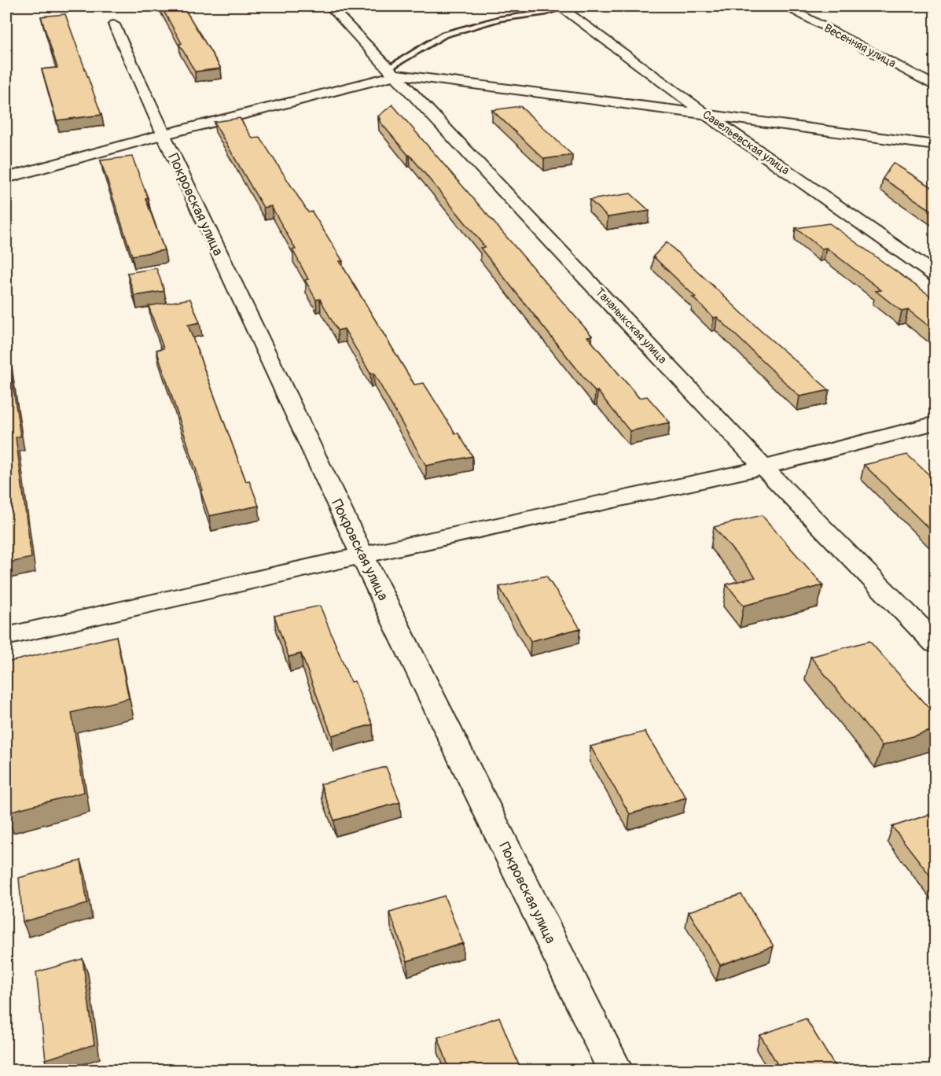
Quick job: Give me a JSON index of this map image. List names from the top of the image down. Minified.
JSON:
{"streets":{"street":["Весенняя улица","Савельевская улица","Покровская улица","Тананыкская улица"]}}
